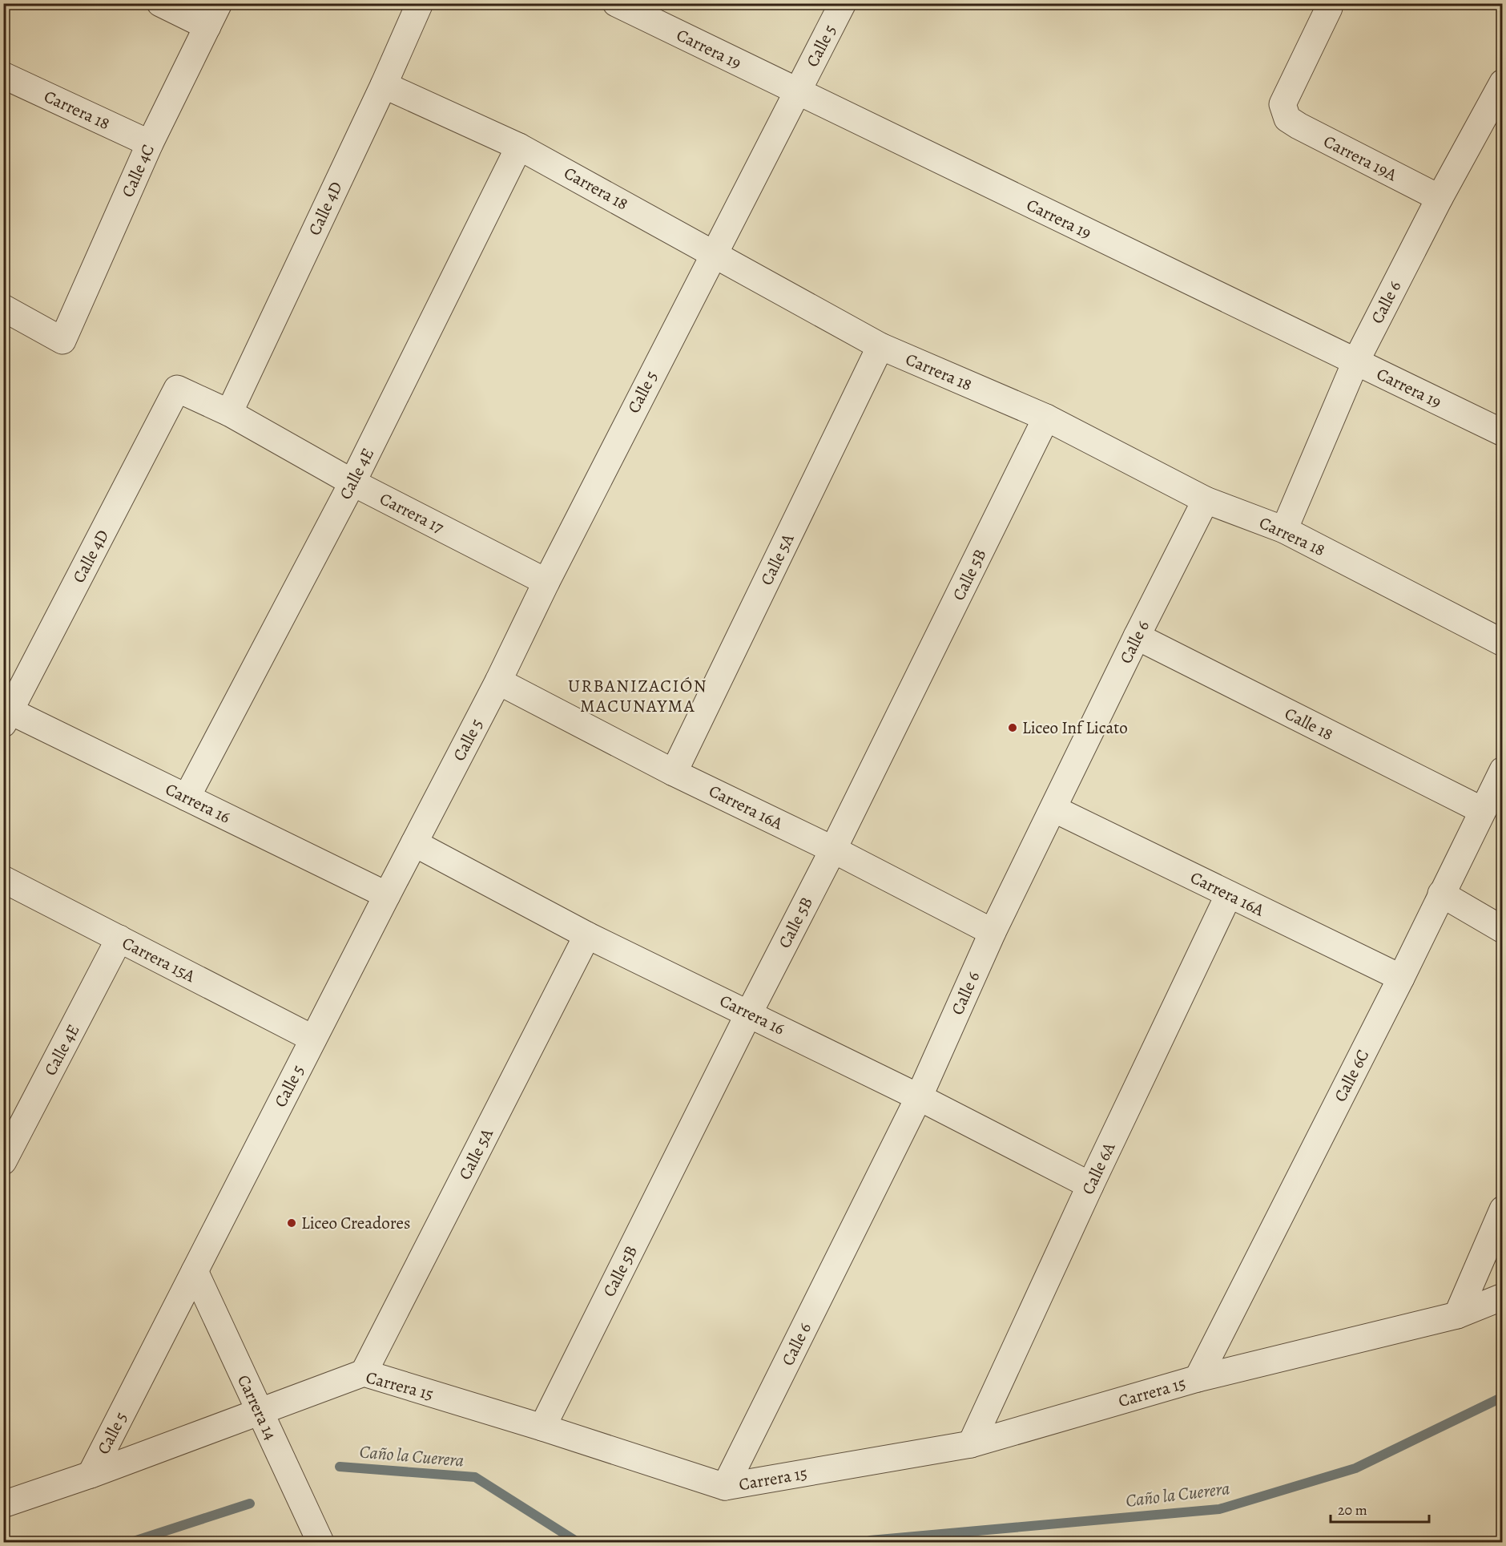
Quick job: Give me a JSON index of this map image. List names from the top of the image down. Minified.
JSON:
{"streets":{"street":["Calle 5","Carrera 19","Carrera 18","Carrera 19A","Calle 4C","Calle 4D","Calle 6","Calle 4E","Carrera 17","Calle 5A","Calle 5B","Calle 18","Carrera 16","Carrera 16A","Carrera 15A","Calle 6C","Calle 6A","Carrera 15","Carrera 14"]},"crossings":[["Calle 5","Carrera 19"],["Calle 5","Carrera 18"],["Calle 5","Carrera 17"],["Calle 5","Carrera 16"],["Calle 5","Carrera 16A"],["Calle 5","Carrera 15A"],["Calle 5","Carrera 15"],["Calle 5","Carrera 14"],["Carrera 19","Calle 6"],["Carrera 18","Calle 4C"],["Carrera 18","Calle 4D"],["Carrera 18","Calle 6"],["Carrera 18","Calle 4E"],["Carrera 18","Calle 5A"],["Carrera 18","Calle 5B"],["Carrera 19A","Calle 6"],["Calle 4D","Carrera 17"],["Calle 4D","Carrera 16"],["Calle 6","Calle 18"],["Calle 6","Carrera 16"],["Calle 6","Carrera 16A"],["Calle 6","Carrera 15"],["Calle 4E","Carrera 17"],["Calle 4E","Carrera 16"],["Calle 4E","Carrera 15A"],["Calle 5A","Carrera 16"],["Calle 5A","Carrera 16A"],["Calle 5A","Carrera 15"],["Calle 5B","Carrera 16"],["Calle 5B","Carrera 16A"],["Calle 5B","Carrera 15"],["Calle 18","Calle 6C"],["Carrera 16","Calle 6A"],["Carrera 16A","Calle 6C"],["Carrera 16A","Calle 6A"],["Calle 6C","Carrera 15"],["Calle 6A","Carrera 15"],["Carrera 15","Carrera 14"]],"districts":["URBANIZACIÓN MACUNAYMA"],"water":["Caño la Cuerera"],"places":["Liceo Inf Licato","Liceo Creadores"],"scale_bar":"20 m"}
